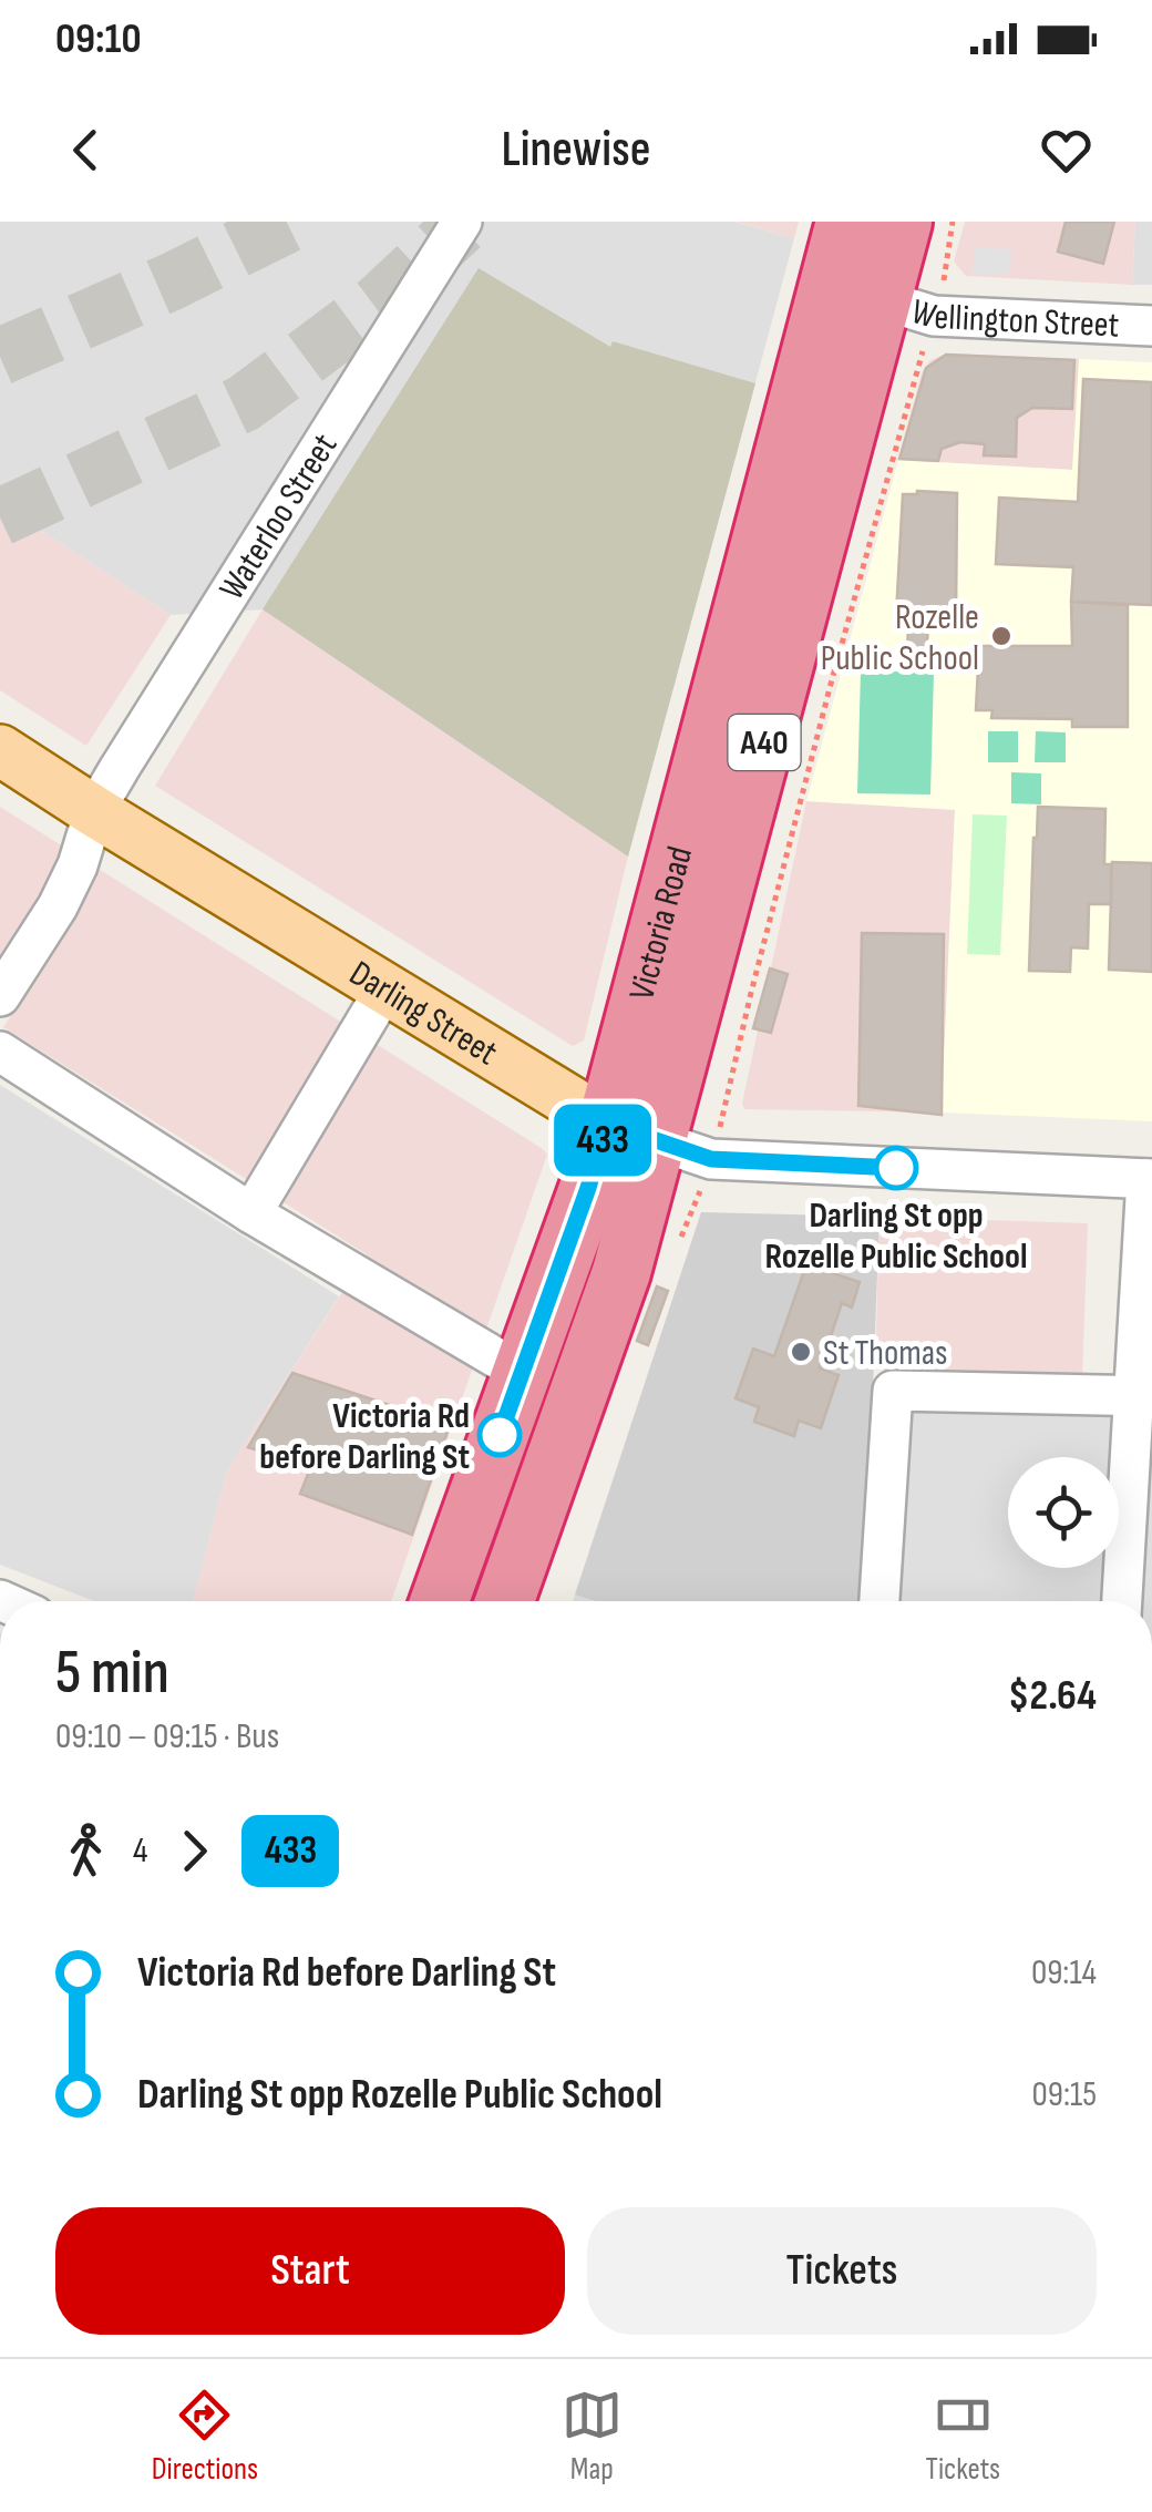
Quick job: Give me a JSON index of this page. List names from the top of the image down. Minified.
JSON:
{"streets":{"highway":["A40","Victoria Road"],"main road":["Darling Street"],"street":["Wellington Street","Waterloo Street"]},"crossings":[["Wellington Street","Victoria Road"],["Waterloo Street","Darling Street"],["Victoria Road","Darling Street"]],"places":["Rozelle Public School","Darling St opp Rozelle Public School","St Thomas","Victoria Rd before Darling St"],"lines":["bus line 433"],"page":{"status":"09:10","header":"Linewise","on_map":"433","heading":["5 min","09:10 – 09:15 · Bus","$2.64"],"legs":["4","433"],"list":[{"name":"Victoria Rd before Darling St","value":"09:14"},{"name":"Darling St opp Rozelle Public School","value":"09:15"}],"buttons":["Start","Tickets"],"tabs":["Directions","Map","Tickets"]}}
